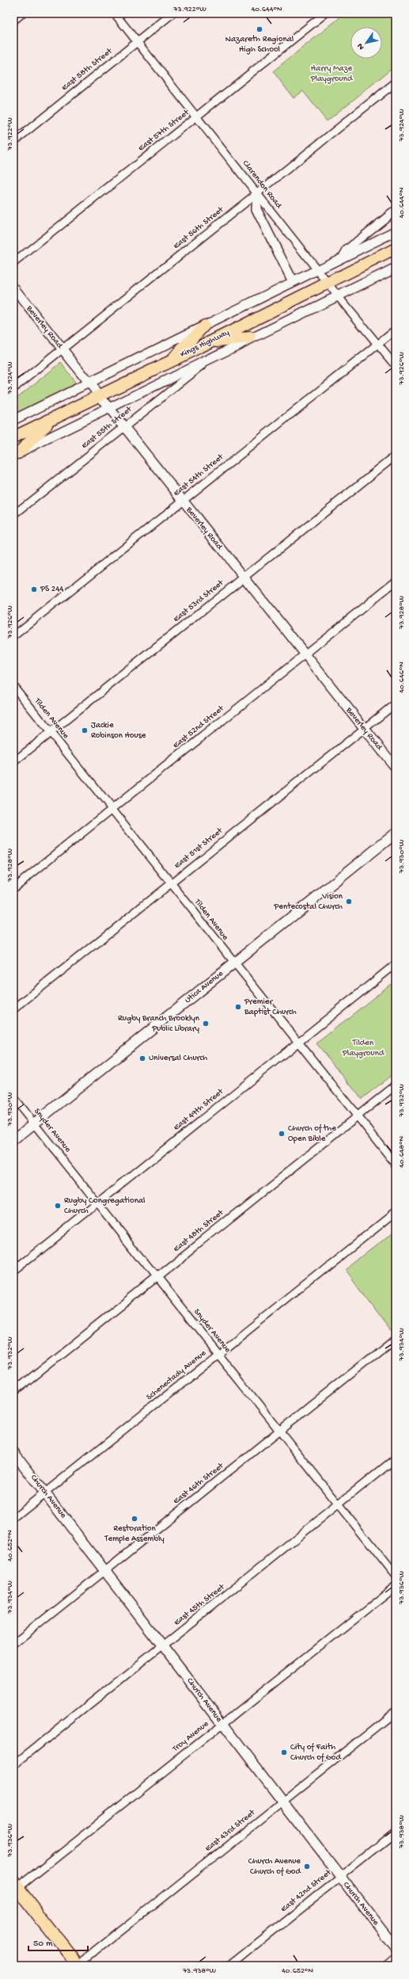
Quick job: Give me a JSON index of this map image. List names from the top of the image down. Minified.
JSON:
{"streets":{"main road":["Kings Highway","Utica Avenue","Church Avenue"],"street":["East 58th Street","East 57th Street","Clarendon Road","East 56th Street","Beverley Road","East 55th Street","East 54th Street","East 53rd Street","Tilden Avenue","East 52nd Street","East 51st Street","East 49th Street","Snyder Avenue","East 48th Street","Schenectady Avenue","East 46th Street","East 45th Street","Troy Avenue","East 43rd Street","East 42nd Street"]},"crossings":[["East 58th Street","Clarendon Road"],["East 57th Street","Clarendon Road"],["Clarendon Road","East 56th Street"],["Clarendon Road","Kings Highway"],["Clarendon Road","East 54th Street"],["East 56th Street","Beverley Road"],["Beverley Road","Kings Highway"],["Beverley Road","East 55th Street"],["Beverley Road","East 54th Street"],["Beverley Road","East 53rd Street"],["Beverley Road","East 52nd Street"],["Beverley Road","East 51st Street"],["Kings Highway","East 55th Street"],["East 53rd Street","Tilden Avenue"],["Tilden Avenue","East 52nd Street"],["Tilden Avenue","East 51st Street"],["Tilden Avenue","Utica Avenue"],["Tilden Avenue","East 49th Street"],["Tilden Avenue","East 48th Street"],["Utica Avenue","Snyder Avenue"],["East 49th Street","Snyder Avenue"],["Snyder Avenue","East 48th Street"],["Snyder Avenue","Schenectady Avenue"],["Snyder Avenue","East 46th Street"],["Snyder Avenue","East 45th Street"],["Schenectady Avenue","Church Avenue"],["East 46th Street","Church Avenue"],["Church Avenue","East 45th Street"],["Church Avenue","Troy Avenue"],["Church Avenue","East 43rd Street"],["Church Avenue","East 42nd Street"]],"parks":["Harry Maze Playground","Tilden Playground"],"places":["Nazareth Regional High School","PS 244","Jackie Robinson House","Vision Pentecostal Church","Premier Baptist Church","Rugby Branch Brooklyn Public Library","Universal Church","Church of the Open Bible","Rugby Congregational Church","Restoration Temple Assembly","City of Faith Church of God","Church Avenue Church of God"],"scale_bar":"50 m","north":"bottom left","coordinates":["73.922°W","40.644°N","73.924°W","73.926°W","73.928°W","40.646°N","73.930°W","73.932°W","40.648°N","73.934°W","40.652°N","73.936°W","73.938°W"]}
